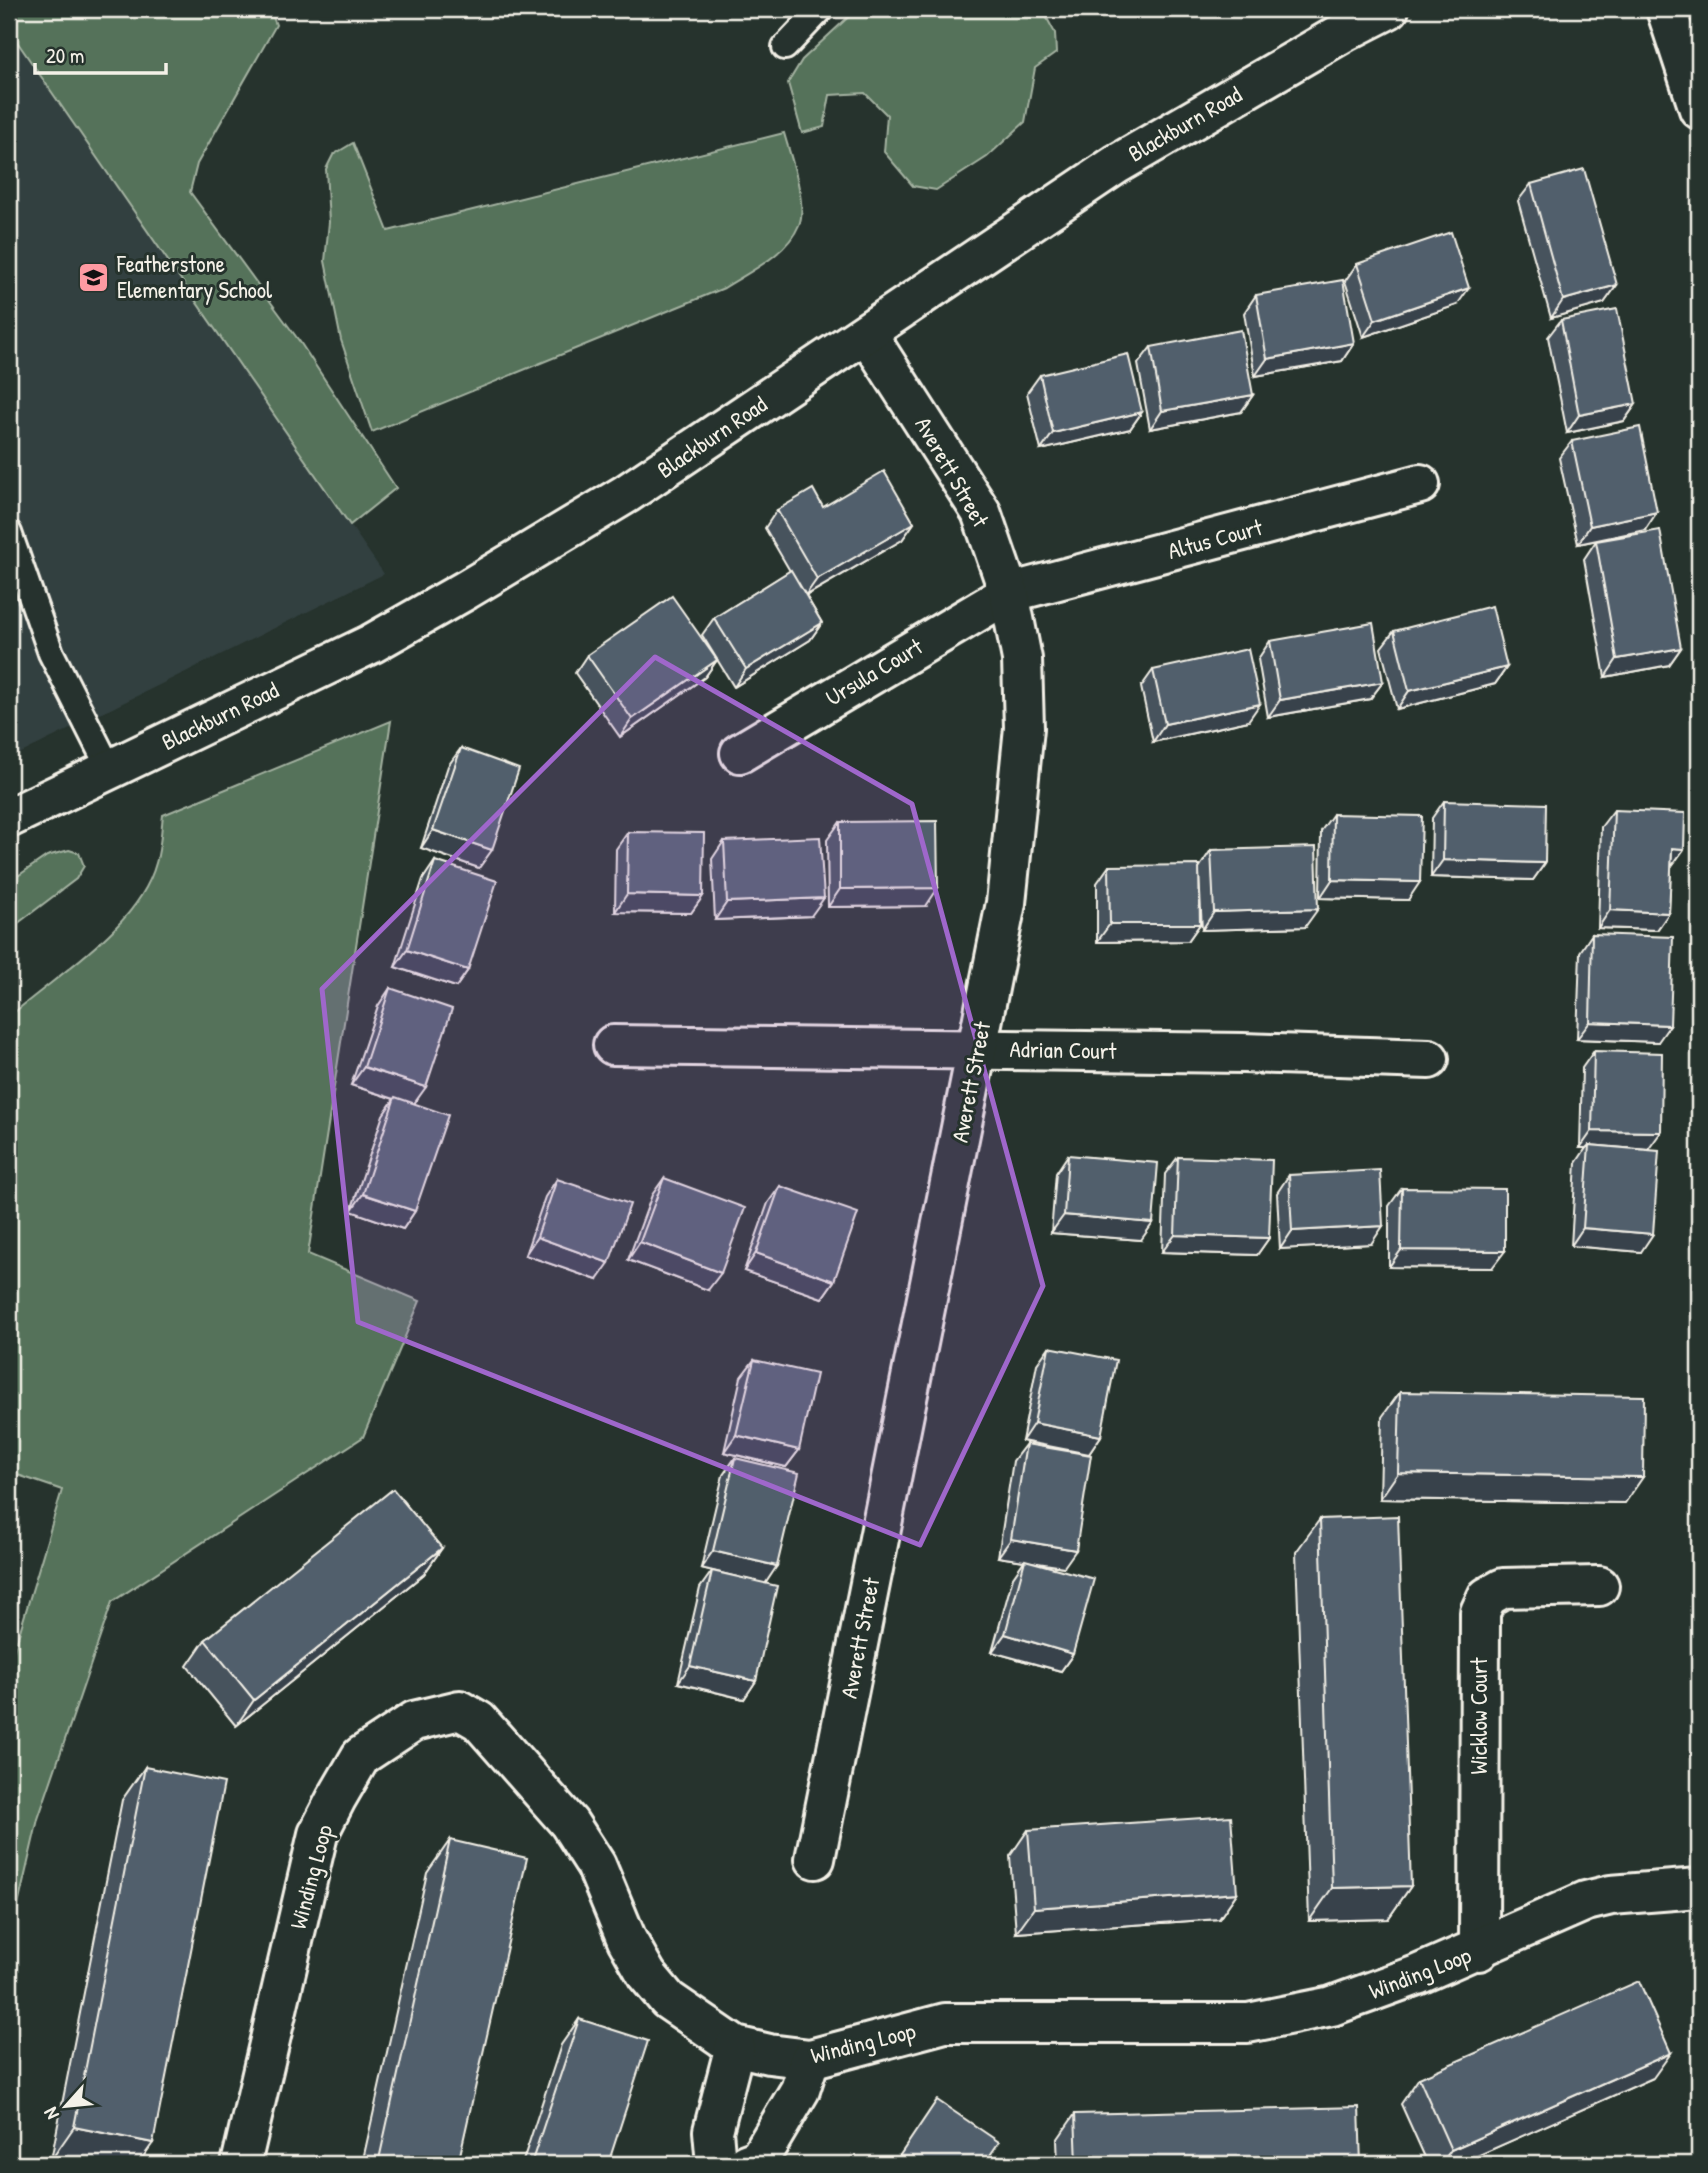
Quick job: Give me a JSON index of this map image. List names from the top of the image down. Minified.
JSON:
{"streets":{"street":["Blackburn Road","Averett Street","Altus Court","Ursula Court","Adrian Court","Wicklow Court","Winding Loop"]},"crossings":[["Blackburn Road","Averett Street"],["Averett Street","Altus Court"],["Averett Street","Ursula Court"],["Averett Street","Adrian Court"],["Altus Court","Ursula Court"],["Wicklow Court","Winding Loop"]],"places":{"school or university":["Featherstone Elementary School"]},"scale_bar":"20 m","north":"bottom left"}
